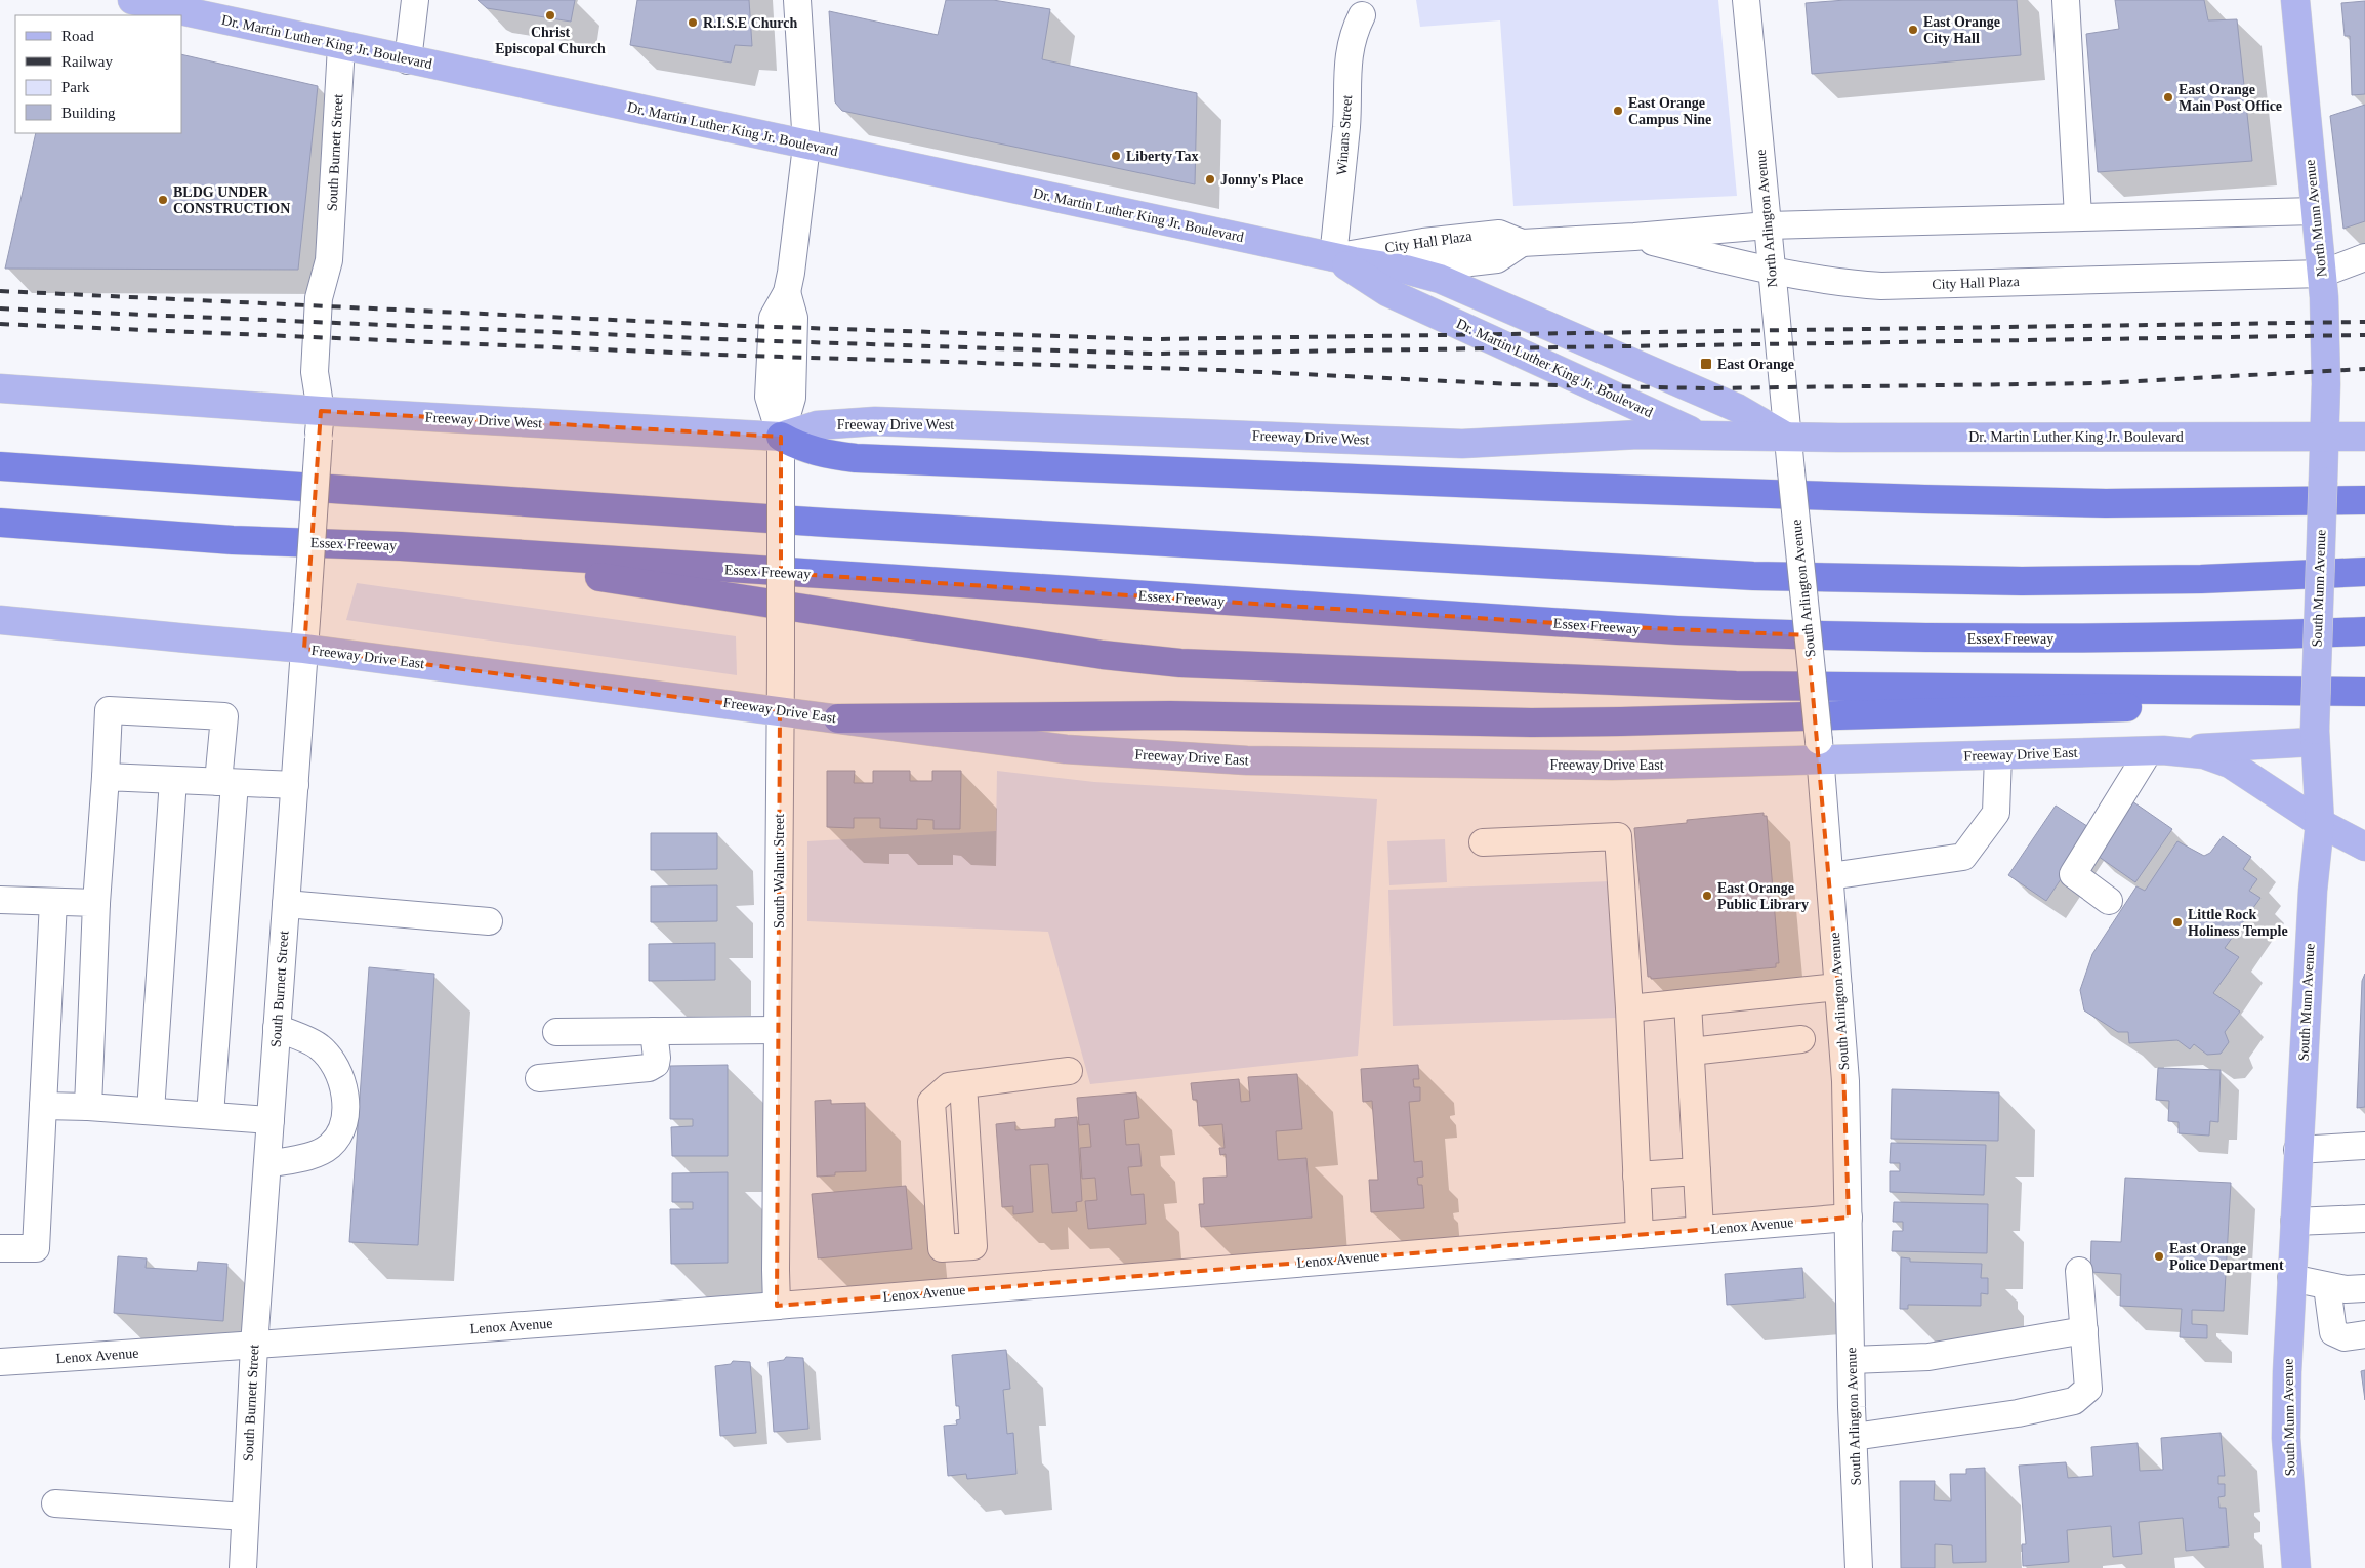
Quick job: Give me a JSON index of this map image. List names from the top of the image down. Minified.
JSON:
{"streets":{"highway":["Essex Freeway"],"main road":["Dr. Martin Luther King Jr. Boulevard","North Munn Avenue","Freeway Drive West","South Munn Avenue","Freeway Drive East"],"street":["Winans Street","South Burnett Street","North Arlington Avenue","City Hall Plaza","South Arlington Avenue","South Walnut Street","Lenox Avenue"]},"crossings":[["Dr. Martin Luther King Jr. Boulevard","Winans Street"],["Dr. Martin Luther King Jr. Boulevard","South Burnett Street"],["Dr. Martin Luther King Jr. Boulevard","North Arlington Avenue"],["Dr. Martin Luther King Jr. Boulevard","North Munn Avenue"],["Dr. Martin Luther King Jr. Boulevard","City Hall Plaza"],["Dr. Martin Luther King Jr. Boulevard","Freeway Drive West"],["Dr. Martin Luther King Jr. Boulevard","South Arlington Avenue"],["Dr. Martin Luther King Jr. Boulevard","South Munn Avenue"],["Dr. Martin Luther King Jr. Boulevard","South Walnut Street"],["Winans Street","City Hall Plaza"],["South Burnett Street","Freeway Drive West"],["South Burnett Street","Freeway Drive East"],["South Burnett Street","Lenox Avenue"],["North Arlington Avenue","City Hall Plaza"],["North Arlington Avenue","South Arlington Avenue"],["North Munn Avenue","City Hall Plaza"],["North Munn Avenue","South Munn Avenue"],["Freeway Drive West","South Walnut Street"],["South Arlington Avenue","Freeway Drive East"],["South Arlington Avenue","Lenox Avenue"],["South Munn Avenue","Freeway Drive East"],["Freeway Drive East","South Walnut Street"],["South Walnut Street","Lenox Avenue"]],"places":{"other":["Christ Episcopal Church","R.I.S.E Church","East Orange City Hall","East Orange Main Post Office","East Orange Campus Nine","Liberty Tax","Jonny's Place","BLDG UNDER CONSTRUCTION","East Orange Public Library","Little Rock Holiness Temple","East Orange Police Department"],"transit":["East Orange"]},"legend":["Road","Railway","Park","Building"]}
